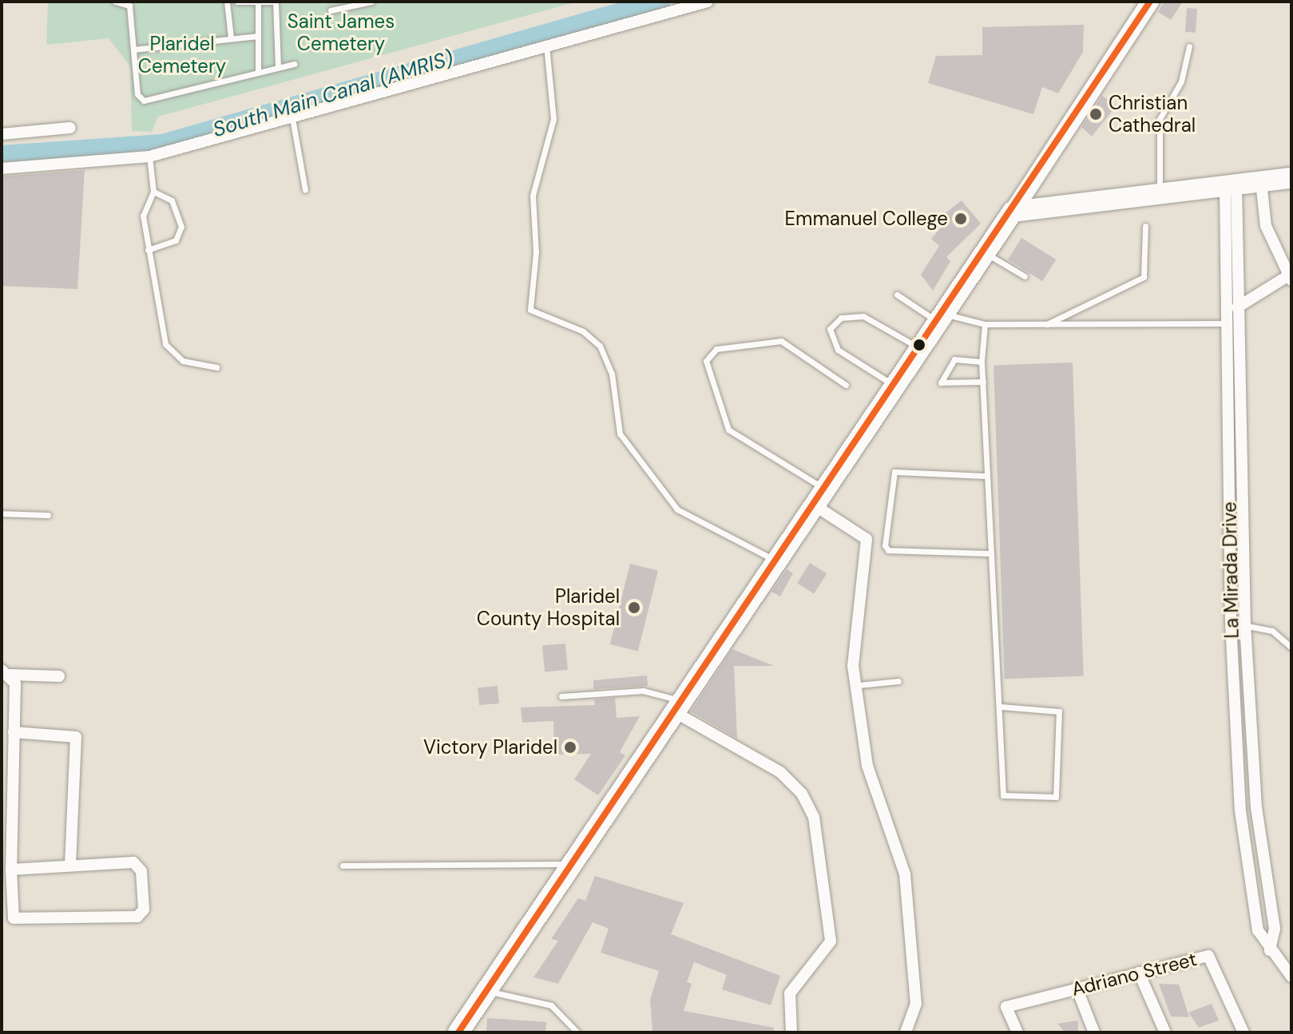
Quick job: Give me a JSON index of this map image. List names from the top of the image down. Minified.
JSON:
{"streets":{"street":["La Mirada Drive","Adriano Street"]},"water":["South Main Canal (AMRIS)"],"parks":["Saint James Cemetery","Plaridel Cemetery"],"places":["Christian Cathedral","Emmanuel College","Plaridel County Hospital","Victory Plaridel"]}
